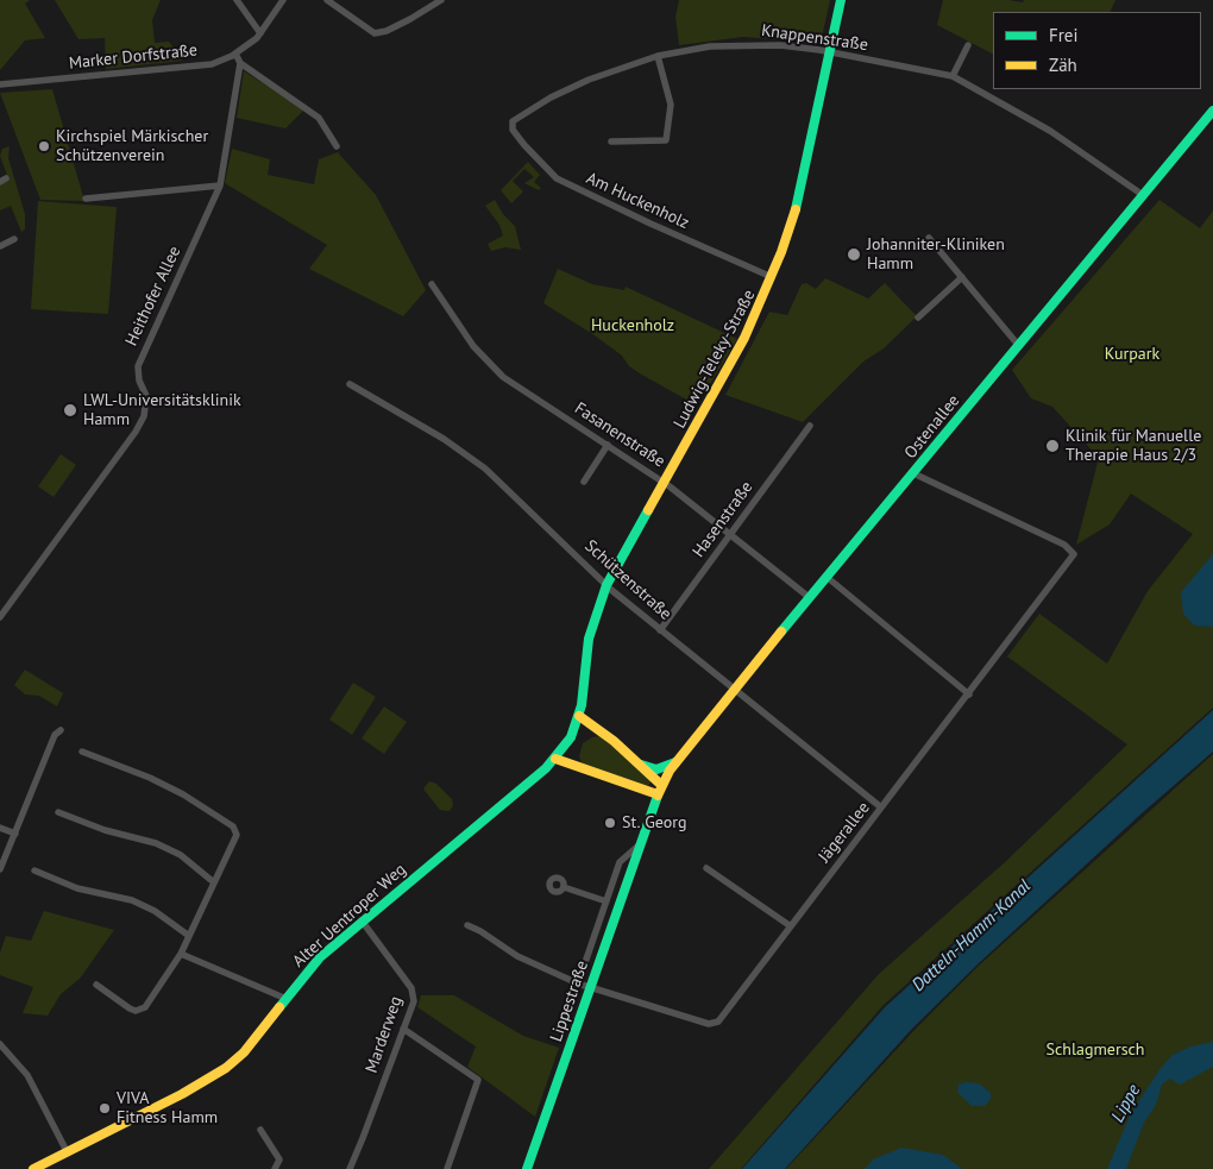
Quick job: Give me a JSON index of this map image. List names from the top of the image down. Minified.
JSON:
{"streets":{"street":["Knappenstraße","Marker Dorfstraße","Am Huckenholz","Heithofer Allee","Ludwig-Teleky-Straße","Ostenallee","Fasanenstraße","Hasenstraße","Schützenstraße","Jägerallee","Alter Uentroper Weg","Lippestraße","Marderweg"]},"crossings":[["Knappenstraße","Am Huckenholz"],["Knappenstraße","Ludwig-Teleky-Straße"],["Knappenstraße","Ostenallee"],["Am Huckenholz","Ludwig-Teleky-Straße"],["Ludwig-Teleky-Straße","Fasanenstraße"],["Ludwig-Teleky-Straße","Schützenstraße"],["Ludwig-Teleky-Straße","Alter Uentroper Weg"],["Ostenallee","Fasanenstraße"],["Ostenallee","Schützenstraße"],["Ostenallee","Jägerallee"],["Ostenallee","Lippestraße"],["Fasanenstraße","Hasenstraße"],["Hasenstraße","Schützenstraße"],["Schützenstraße","Jägerallee"],["Jägerallee","Lippestraße"],["Alter Uentroper Weg","Marderweg"]],"water":["Datteln-Hamm-Kanal","Lippe"],"parks":["Huckenholz","Kurpark","Schlagmersch"],"places":["Kirchspiel Märkischer Schützenverein","Johanniter-Kliniken Hamm","LWL-Universitätsklinik Hamm","Klinik für Manuelle Therapie Haus 2/3","St. Georg","VIVA Fitness Hamm"],"legend":["Frei","Zäh"]}
